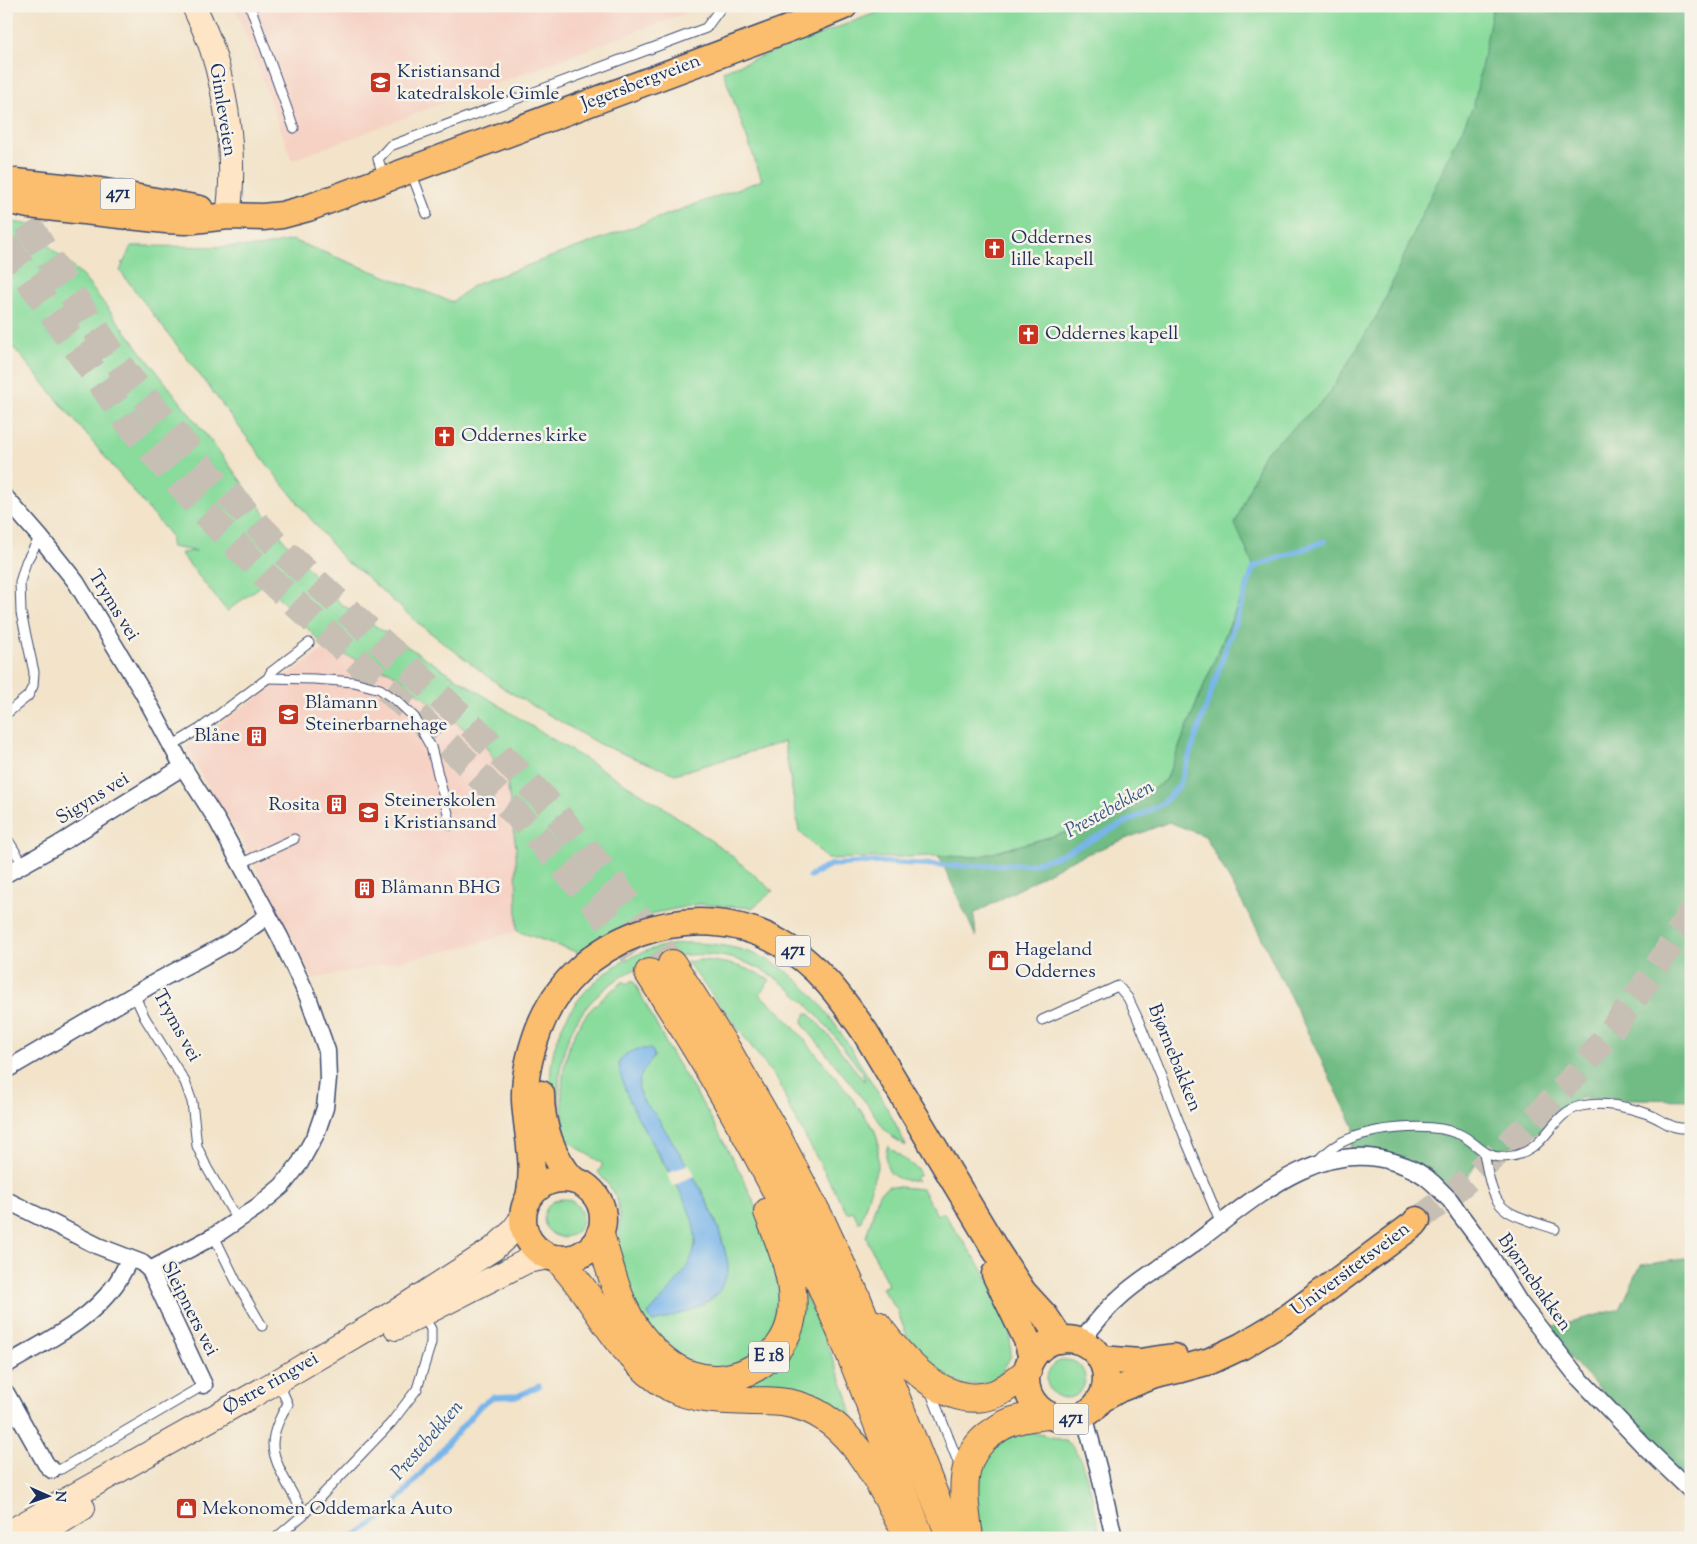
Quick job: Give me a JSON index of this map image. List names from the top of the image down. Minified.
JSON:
{"streets":{"highway":["E 18"],"main road":["Jegersbergveien","Gimleveien","471","Universitetsveien","Østre ringvei"],"street":["Tryms vei","Sigyns vei","Bjørnebakken","Sleipners vei"]},"crossings":[["Jegersbergveien","Gimleveien"],["Jegersbergveien","471"],["Gimleveien","471"],["471","Bjørnebakken"],["471","Universitetsveien"],["471","E 18"],["471","Østre ringvei"],["Tryms vei","Sigyns vei"],["Tryms vei","Sleipners vei"],["Bjørnebakken","Universitetsveien"],["Bjørnebakken","E 18"],["Universitetsveien","E 18"],["Sleipners vei","Østre ringvei"],["E 18","Østre ringvei"]],"water":["Prestebekken"],"places":{"school or university":["Kristiansand katedralskole Gimle","Blåmann Steinerbarnehage","Steinerskolen i Kristiansand"],"church":["Oddernes lille kapell","Oddernes kapell","Oddernes kirke"],"building":["Blåne","Rosita","Blåmann BHG"],"shop":["Hageland Oddernes","Mekonomen Oddemarka Auto"]},"north":"right"}
